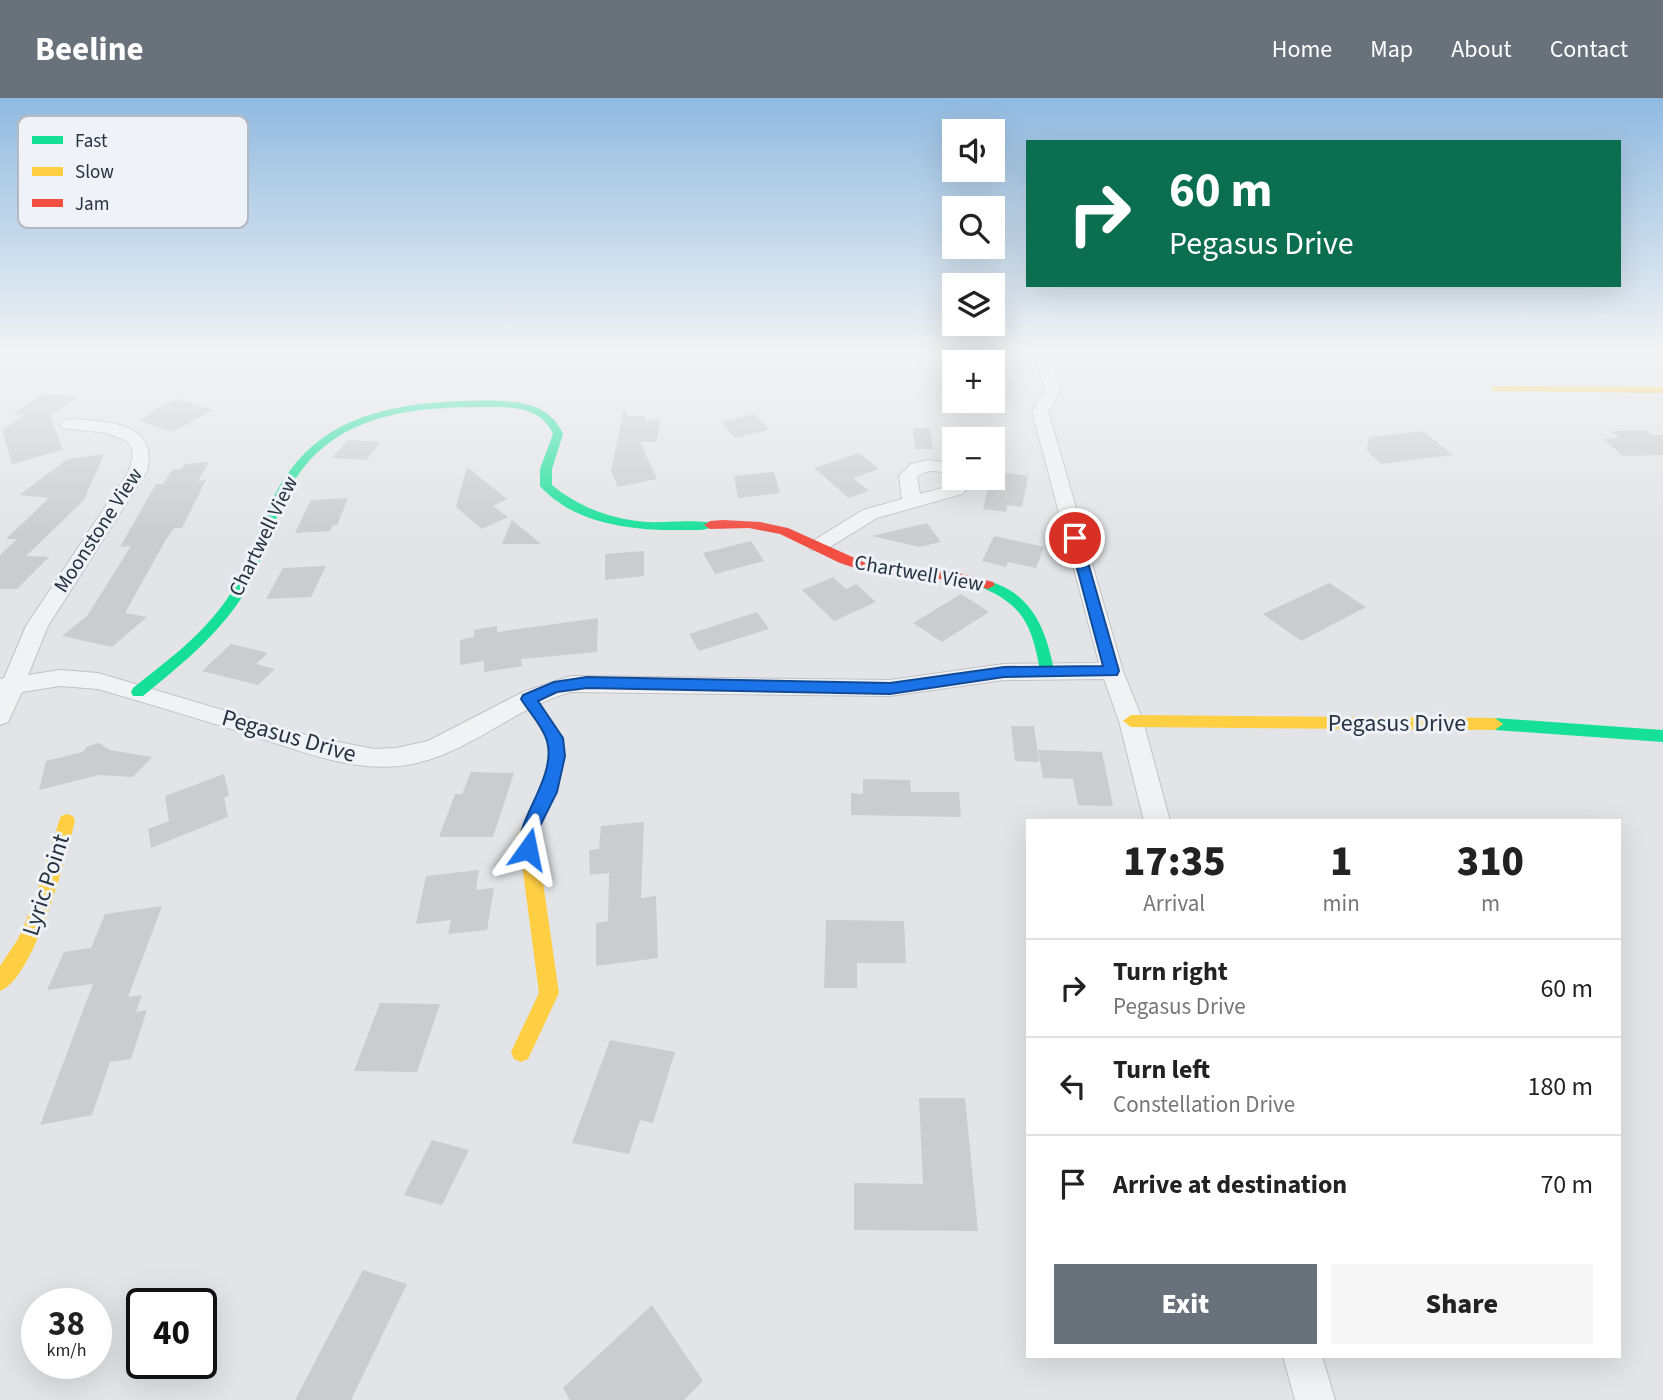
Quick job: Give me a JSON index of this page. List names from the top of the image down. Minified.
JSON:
{"streets":{"street":["Moonstone View","Chartwell View","Pegasus Drive","Lyric Point"]},"crossings":[["Moonstone View","Pegasus Drive"],["Chartwell View","Pegasus Drive"]],"legend":["Fast","Slow","Jam"],"page":{"header":"Beeline","nav":["Home","Map","About","Contact"],"map_buttons":["+","−"],"turn":["60 m","Pegasus Drive"],"eta":["17:35","Arrival","1","min","310","m"],"list":[{"name":"Turn right","note":"Pegasus Drive","value":"60 m"},{"name":"Turn left","note":"Constellation Drive","value":"180 m"},{"name":"Arrive at destination","value":"70 m"}],"buttons":["Exit","Share"],"speed":"38 km/h","limit":"40"}}
